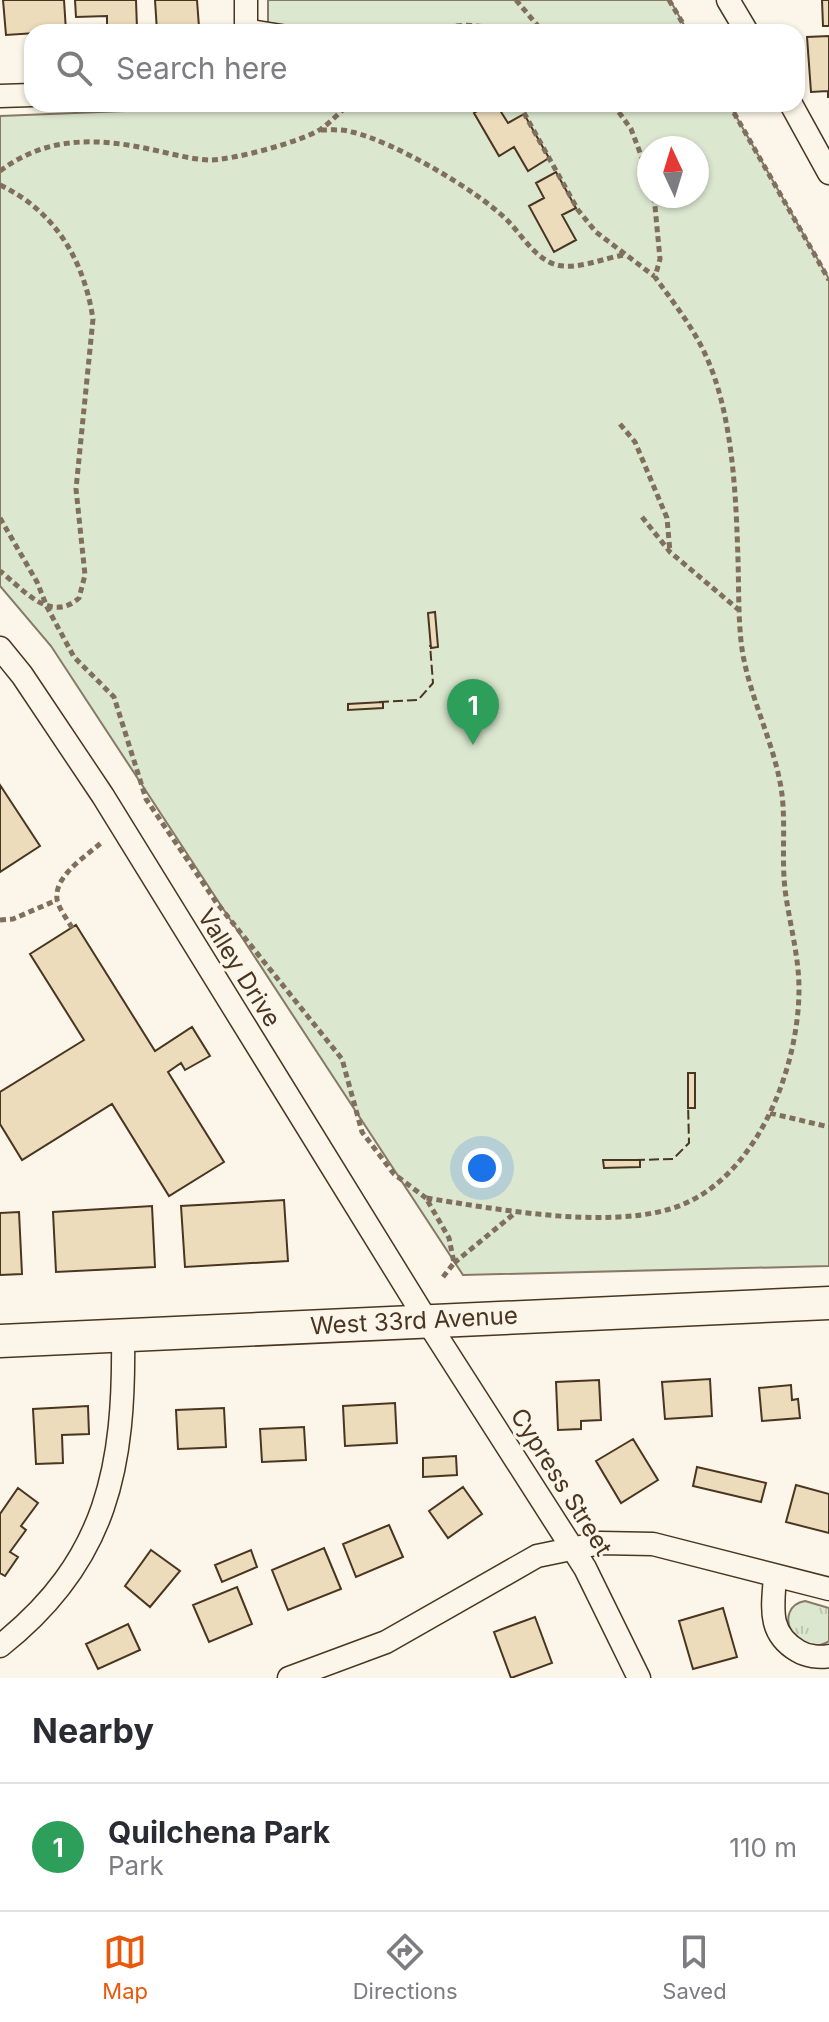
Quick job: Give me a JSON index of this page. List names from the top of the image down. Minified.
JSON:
{"streets":{"street":["Valley Drive","West 33rd Avenue","Cypress Street"]},"crossings":[["Valley Drive","West 33rd Avenue"],["Valley Drive","Cypress Street"],["West 33rd Avenue","Cypress Street"]],"north":"top","page":{"search":"Search here","pins":"1","heading":"Nearby","list":[{"mark":"1","name":"Quilchena Park","note":"Park","value":"110 m"}],"nav":["Map","Directions","Saved"]}}
